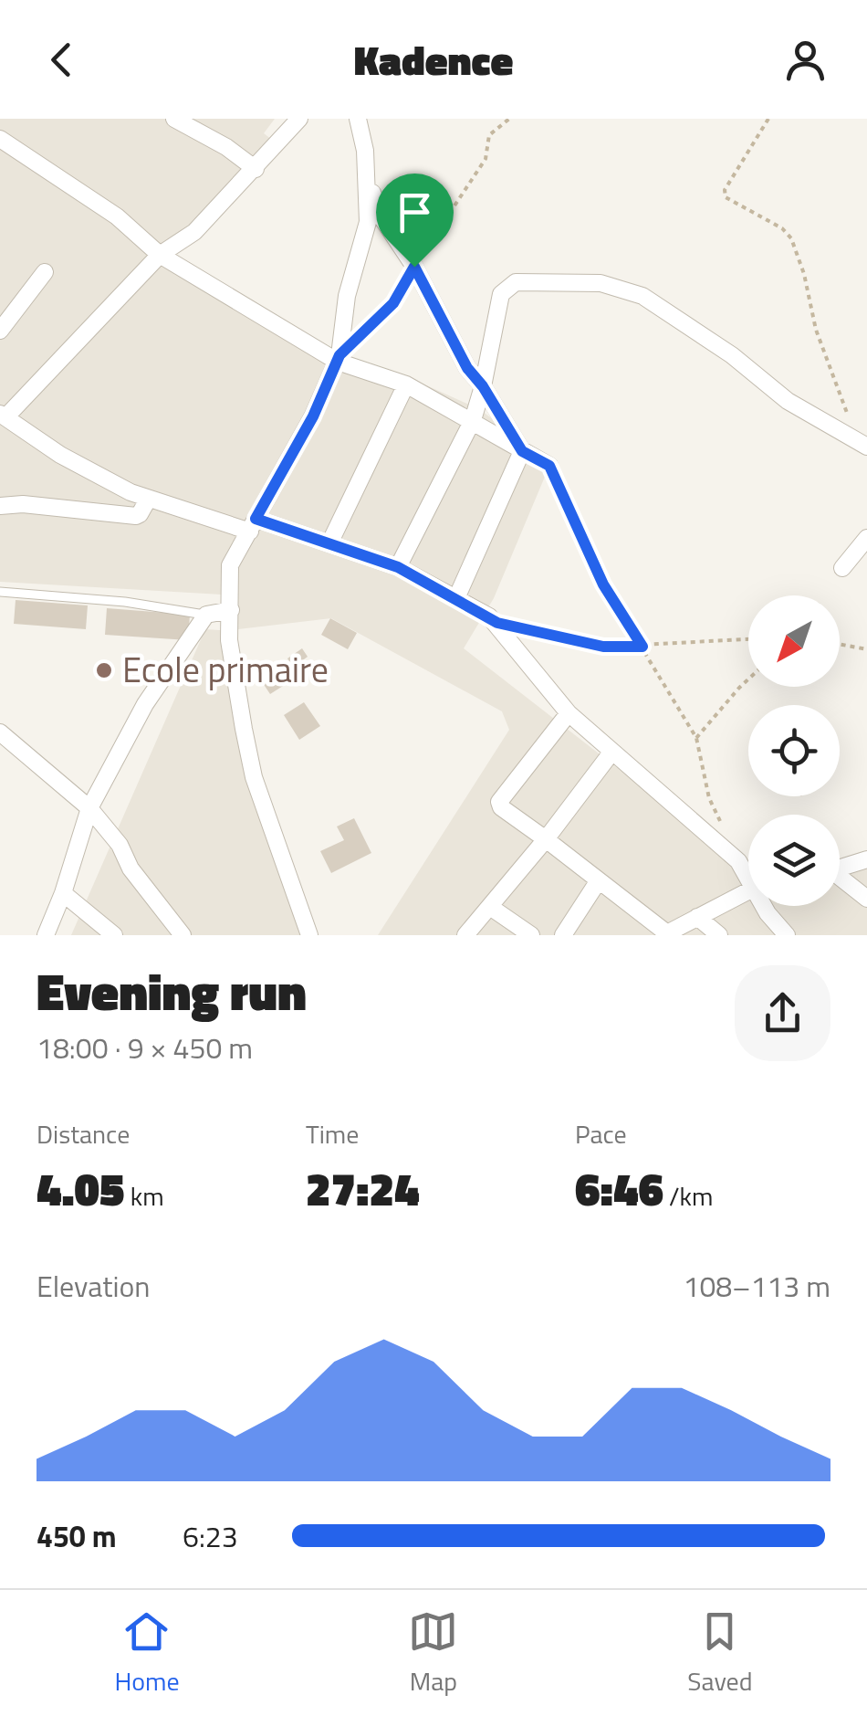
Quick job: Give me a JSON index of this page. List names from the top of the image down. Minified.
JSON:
{"places":["Ecole primaire"],"north":"bottom left","page":{"header":"Kadence","heading":["Evening run","18:00 · 9 × 450 m"],"stats":[["Distance","4.05 km"],["Time","27:24"],["Pace","6:46 /km"]],"chart":["Elevation","108–113 m"],"list":[{"name":"450 m","note":"6:23"}],"tabs":["Home","Map","Saved"]}}
